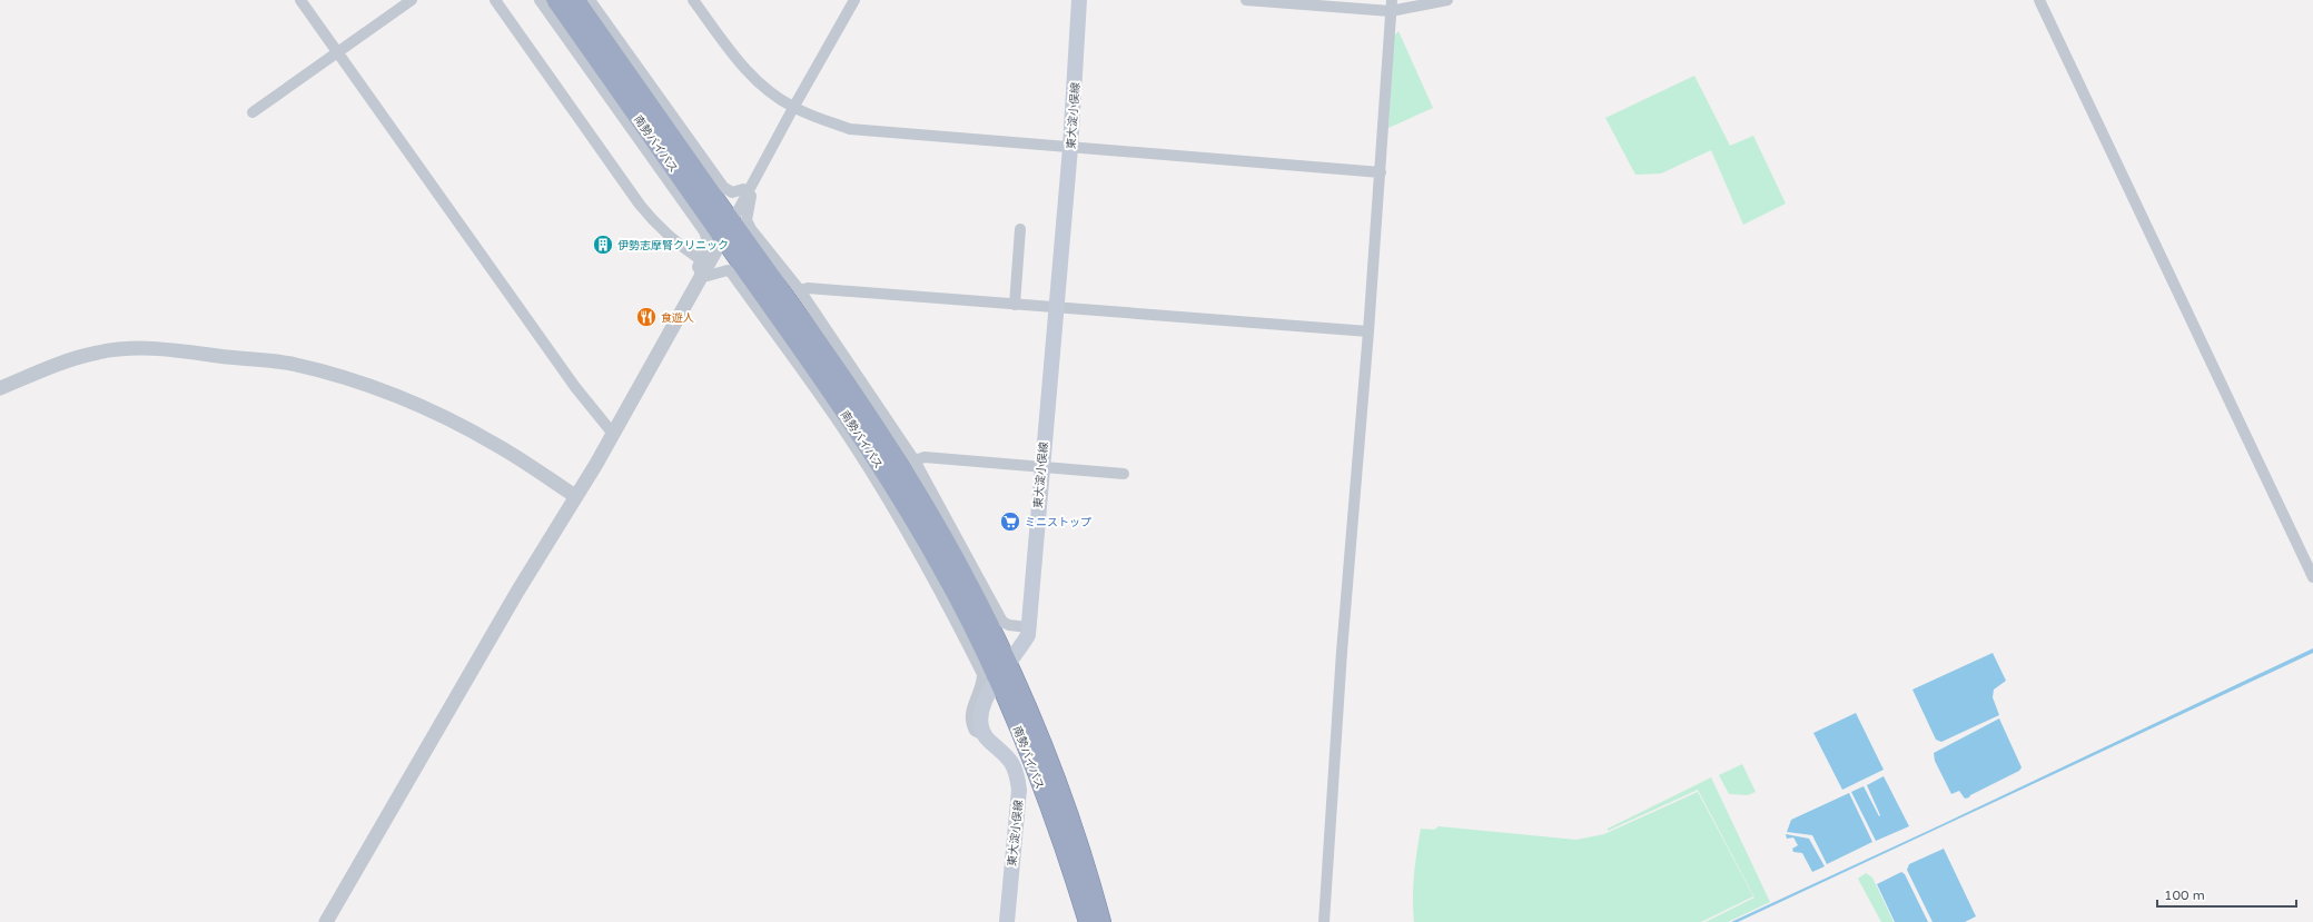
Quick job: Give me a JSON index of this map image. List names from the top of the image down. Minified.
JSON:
{"streets":{"highway":["南勢バイパス"],"main road":["東大淀小俣線"]},"crossings":[["東大淀小俣線","南勢バイパス"]],"places":{"building":["伊勢志摩腎クリニック"],"restaurant":["食遊人"],"supermarket":["ミニストップ"]},"scale_bar":"100 m"}
